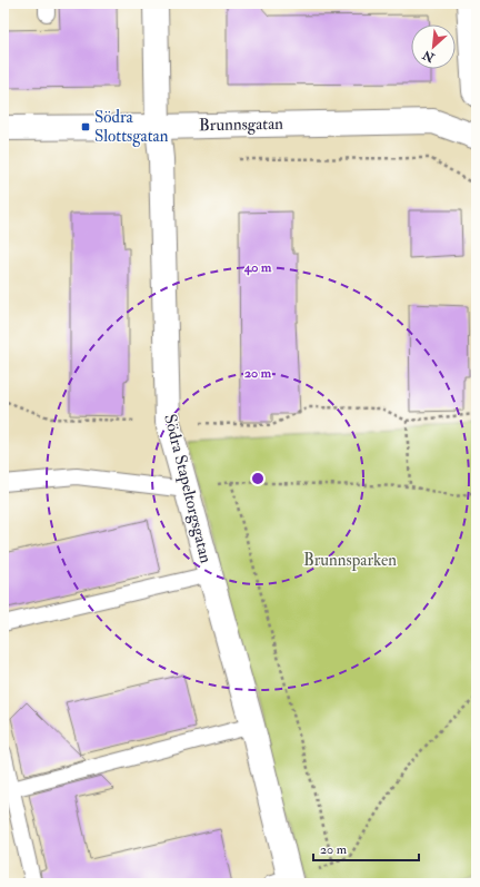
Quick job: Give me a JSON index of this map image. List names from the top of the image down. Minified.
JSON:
{"streets":{"street":["Brunnsgatan","Södra Stapeltorgsgatan"]},"crossings":[["Brunnsgatan","Södra Stapeltorgsgatan"]],"parks":["Brunnsparken"],"places":{"transit":["Södra Slottsgatan"]},"scale_bar":"20 m","north":"bottom left","rings":["40 m","20 m"]}
